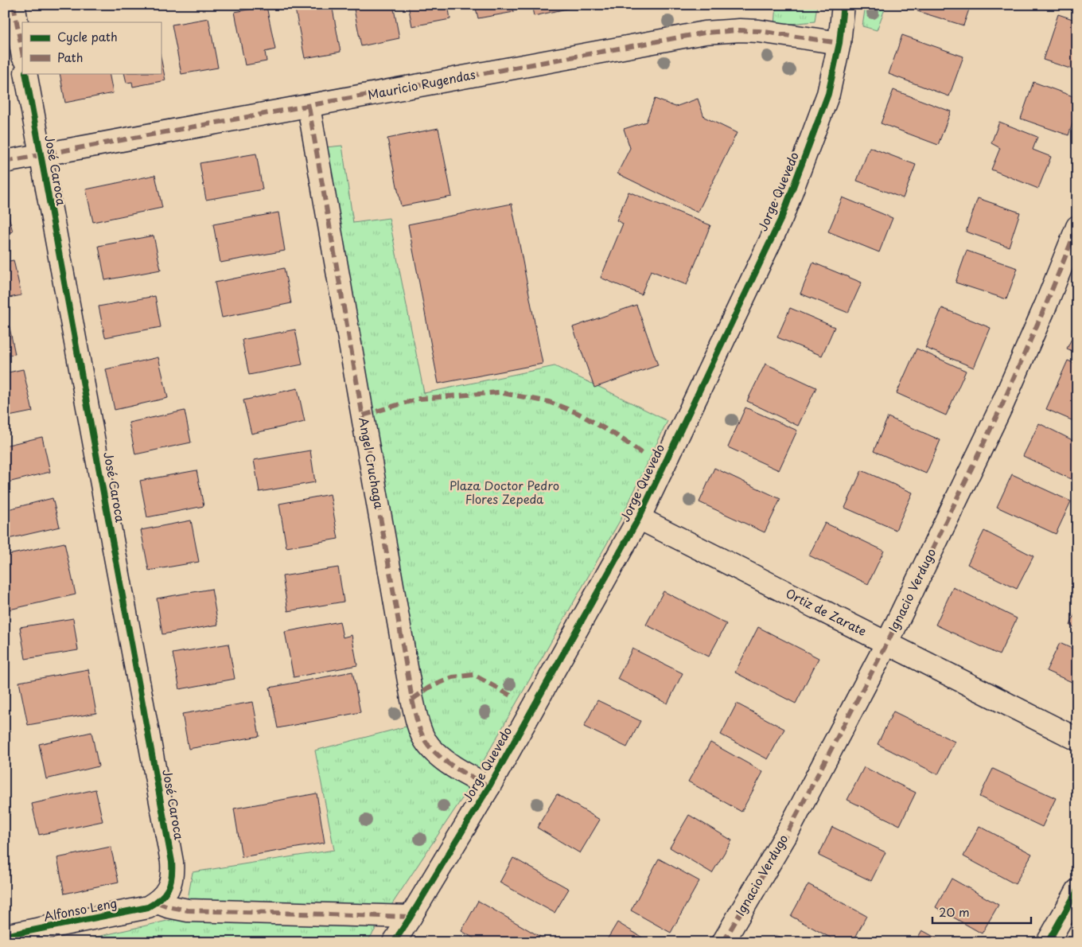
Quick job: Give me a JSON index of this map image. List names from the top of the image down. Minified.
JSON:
{"streets":{"street":["Mauricio Rugendas","José Caroca","Jorge Quevedo","Angel Cruchaga","Ignacio Verdugo","Ortiz de Zarate","Alfonso Leng"]},"crossings":[["Mauricio Rugendas","José Caroca"],["Mauricio Rugendas","Jorge Quevedo"],["Mauricio Rugendas","Angel Cruchaga"],["José Caroca","Alfonso Leng"],["Jorge Quevedo","Angel Cruchaga"],["Jorge Quevedo","Ortiz de Zarate"],["Ignacio Verdugo","Ortiz de Zarate"]],"parks":["Plaza Doctor Pedro Flores Zepeda"],"legend":["Cycle path","Path"],"scale_bar":"20 m"}
